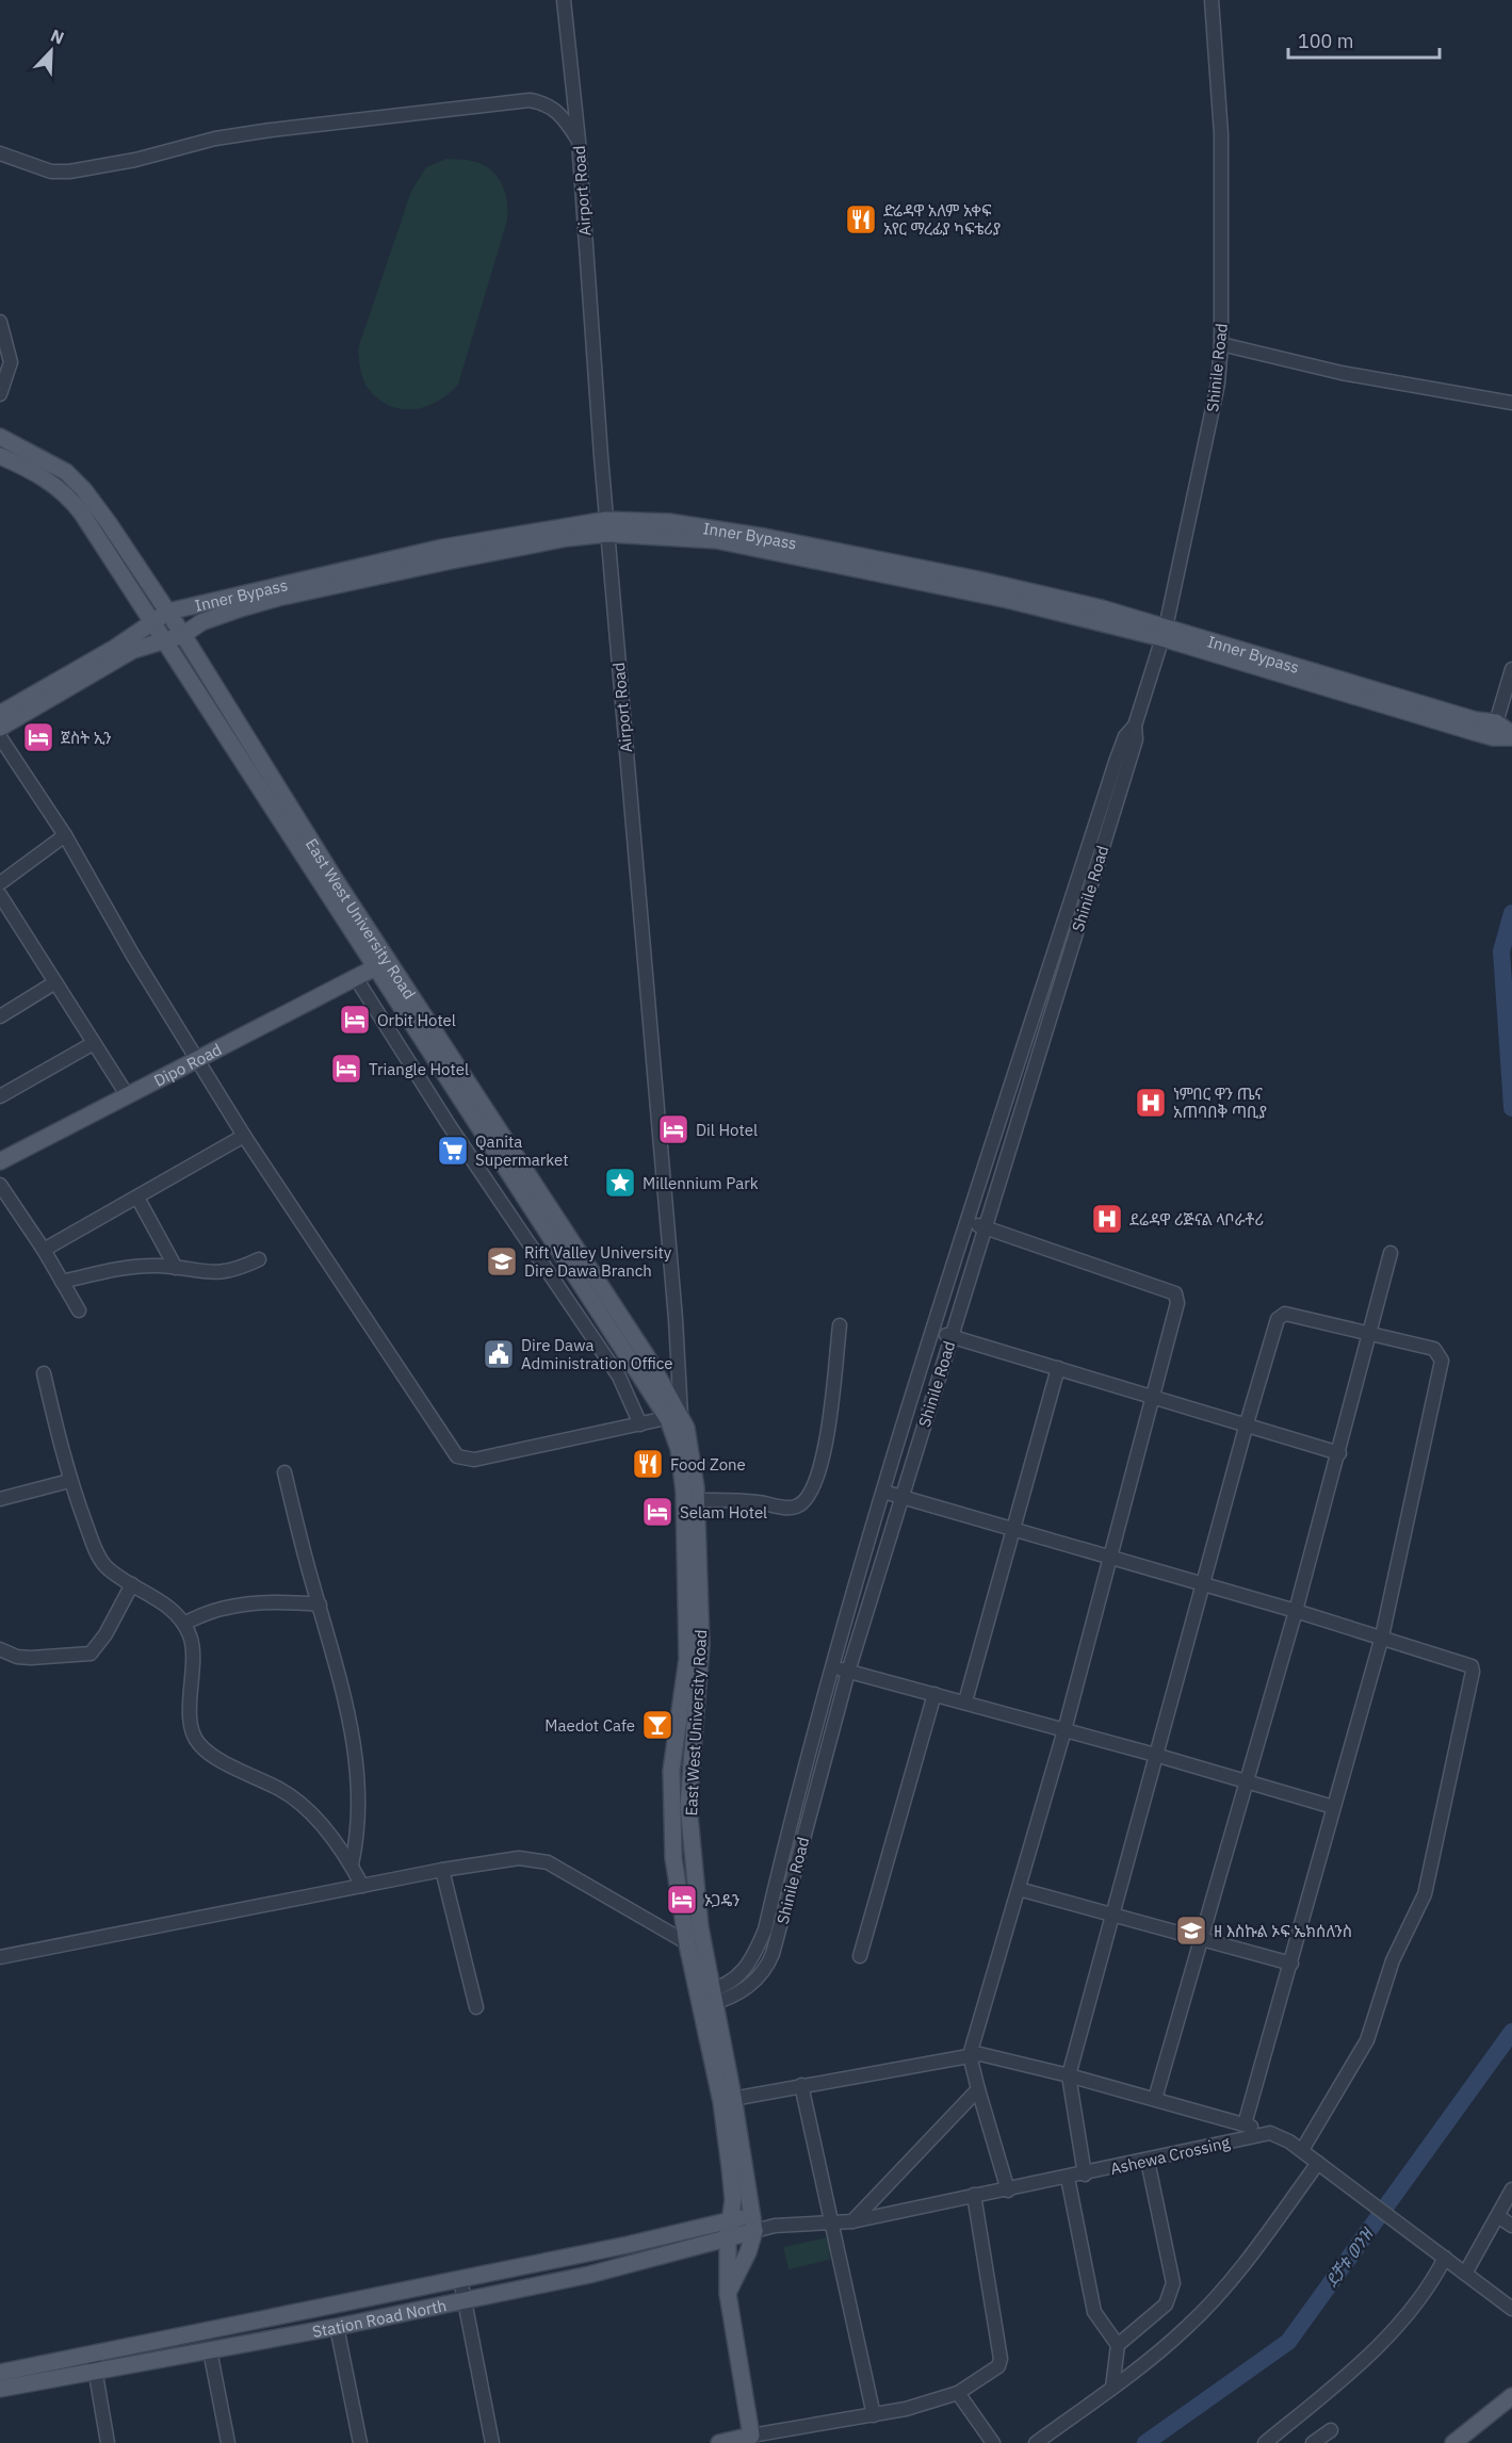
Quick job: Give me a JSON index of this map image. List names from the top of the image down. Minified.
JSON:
{"streets":{"main road":["Inner Bypass","East West University Road","Dipo Road","Station Road North"],"street":["Airport Road","Shinile Road","Ashewa Crossing"]},"crossings":[["Airport Road","Inner Bypass"],["Airport Road","East West University Road"],["Shinile Road","Inner Bypass"],["Shinile Road","East West University Road"],["Inner Bypass","East West University Road"],["East West University Road","Dipo Road"],["East West University Road","Ashewa Crossing"],["East West University Road","Station Road North"],["Ashewa Crossing","Station Road North"]],"water":["ደቻቱ ወንዝ"],"places":{"restaurant":["ድሬዳዋ አለም አቀፍ አየር ማረፊያ ካፍቴሪያ","Food Zone"],"hotel":["ጀስት ኢን","Orbit Hotel","Triangle Hotel","Dil Hotel","Selam Hotel","ኦጋዴን"],"hospital":["ነምበር ዋን ጤና አጠባበቅ ጣቢያ","ደሬዳዋ ሪጅናል ላቦራቶሪ"],"supermarket":["Qanita Supermarket"],"place":["Millennium Park"],"school or university":["Rift Valley University Dire Dawa Branch","ዘ እስኩል ኦፍ ኤክሰለንስ"],"public building":["Dire Dawa Administration Office"],"bar":["Maedot Cafe"]},"scale_bar":"100 m","north":"top right"}
